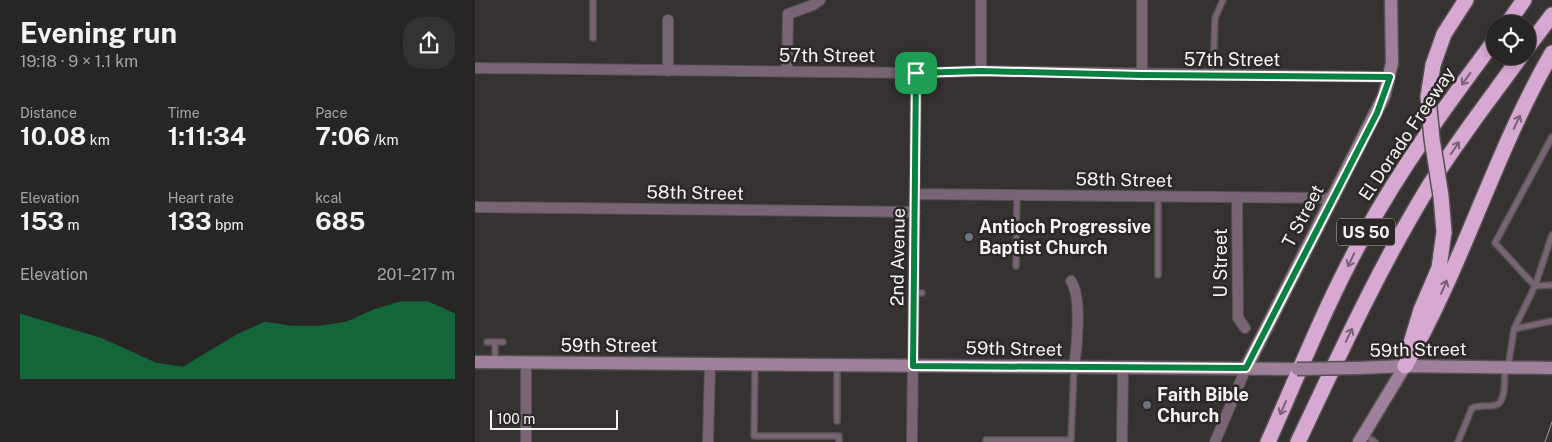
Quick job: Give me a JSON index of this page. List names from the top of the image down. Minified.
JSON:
{"streets":{"highway":["El Dorado Freeway","US 50"],"street":["57th Street","58th Street","T Street","2nd Avenue","U Street","59th Street"]},"crossings":[["57th Street","T Street"],["57th Street","2nd Avenue"],["58th Street","T Street"],["58th Street","2nd Avenue"],["58th Street","U Street"],["T Street","59th Street"],["2nd Avenue","59th Street"]],"places":["Antioch Progressive Baptist Church","Faith Bible Church"],"scale_bar":"100 m","page":{"heading":["Evening run","19:18 · 9 × 1.1 km"],"stats":[["Distance","10.08 km"],["Time","1:11:34"],["Pace","7:06 /km"],["Elevation","153 m"],["Heart rate","133 bpm"],["kcal","685"]],"chart":["Elevation","201–217 m"],"scale":"100 m"}}
